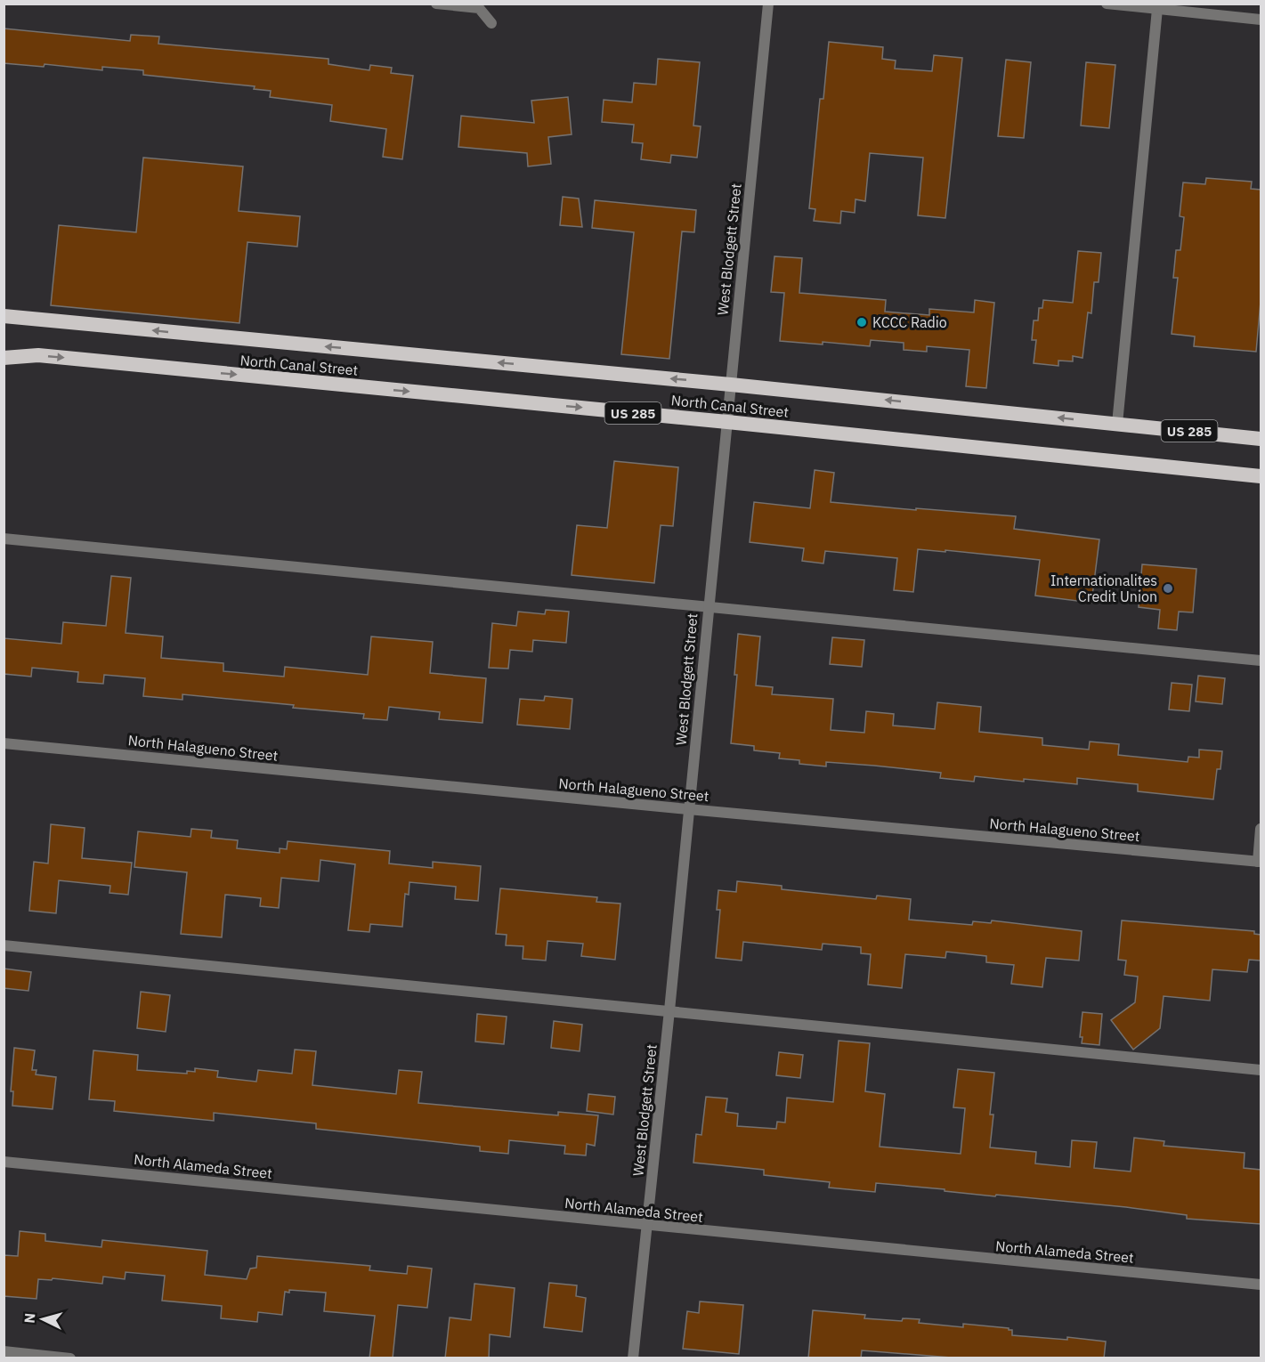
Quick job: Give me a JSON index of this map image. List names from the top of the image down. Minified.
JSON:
{"streets":{"highway":["North Canal Street","US 285"],"street":["West Blodgett Street","North Halagueno Street","North Alameda Street"]},"crossings":[["West Blodgett Street","North Canal Street"],["West Blodgett Street","North Halagueno Street"],["West Blodgett Street","North Alameda Street"]],"places":["KCCC Radio","Internationalites Credit Union"],"north":"left"}
